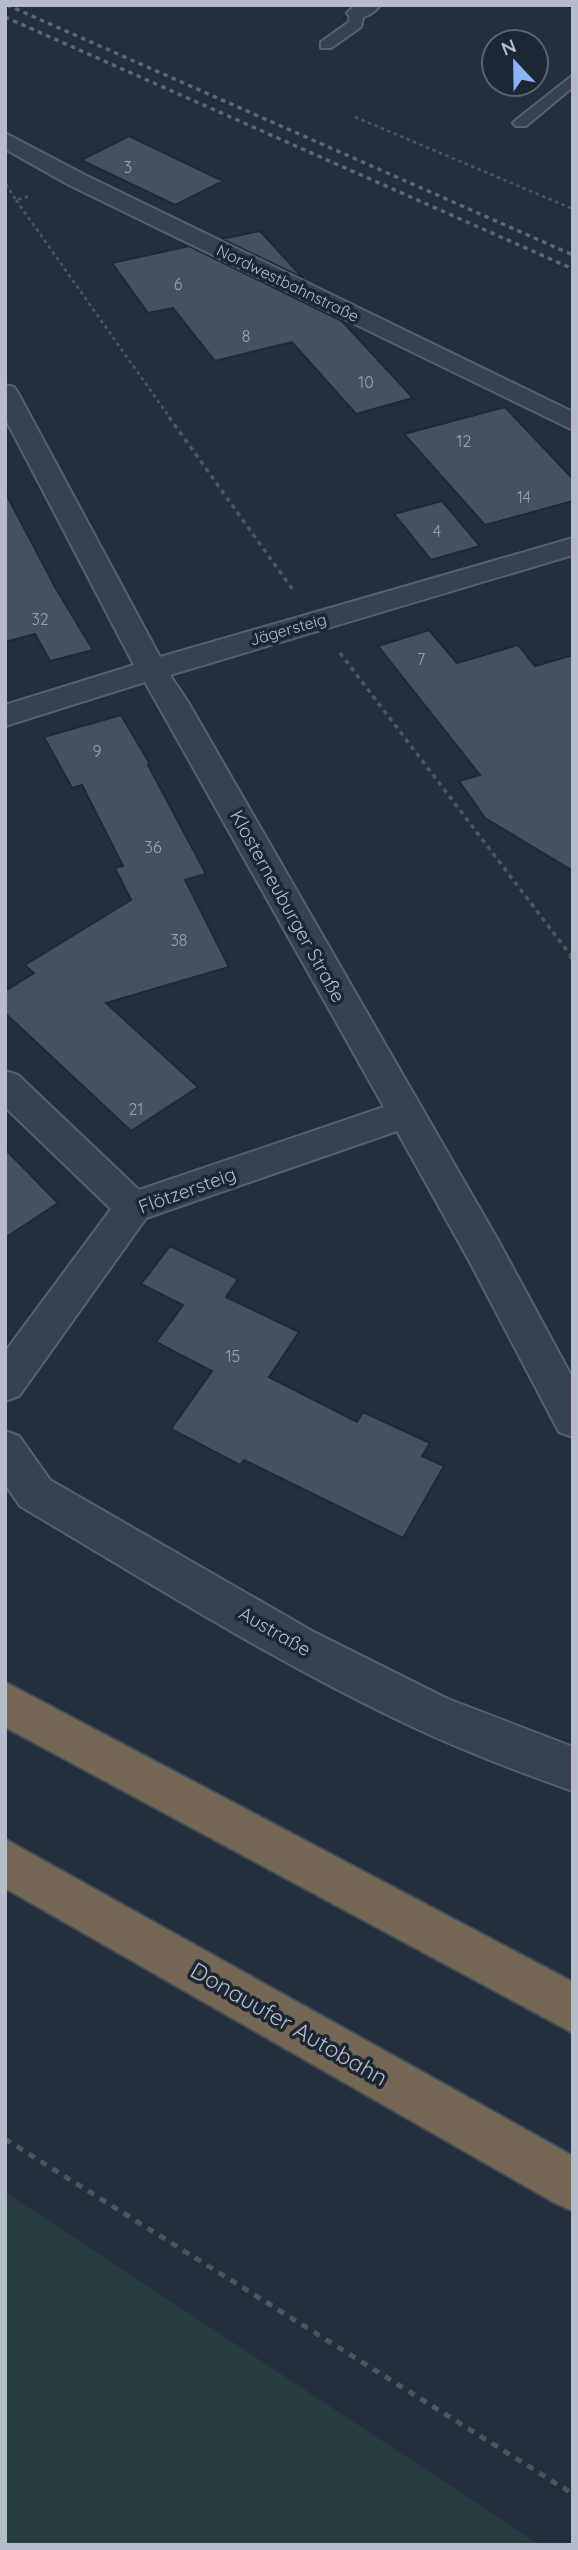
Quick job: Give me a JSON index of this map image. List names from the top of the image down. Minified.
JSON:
{"streets":{"highway":["Donauufer Autobahn"],"street":["Nordwestbahnstraße","Jägersteig","Klosterneuburger Straße","Flötzersteig","Austraße"]},"crossings":[["Jägersteig","Klosterneuburger Straße"],["Klosterneuburger Straße","Flötzersteig"]],"house_numbers":["3","6","8","10","12","14","4","32","7","9","36","38","21","15"],"north":"top"}
